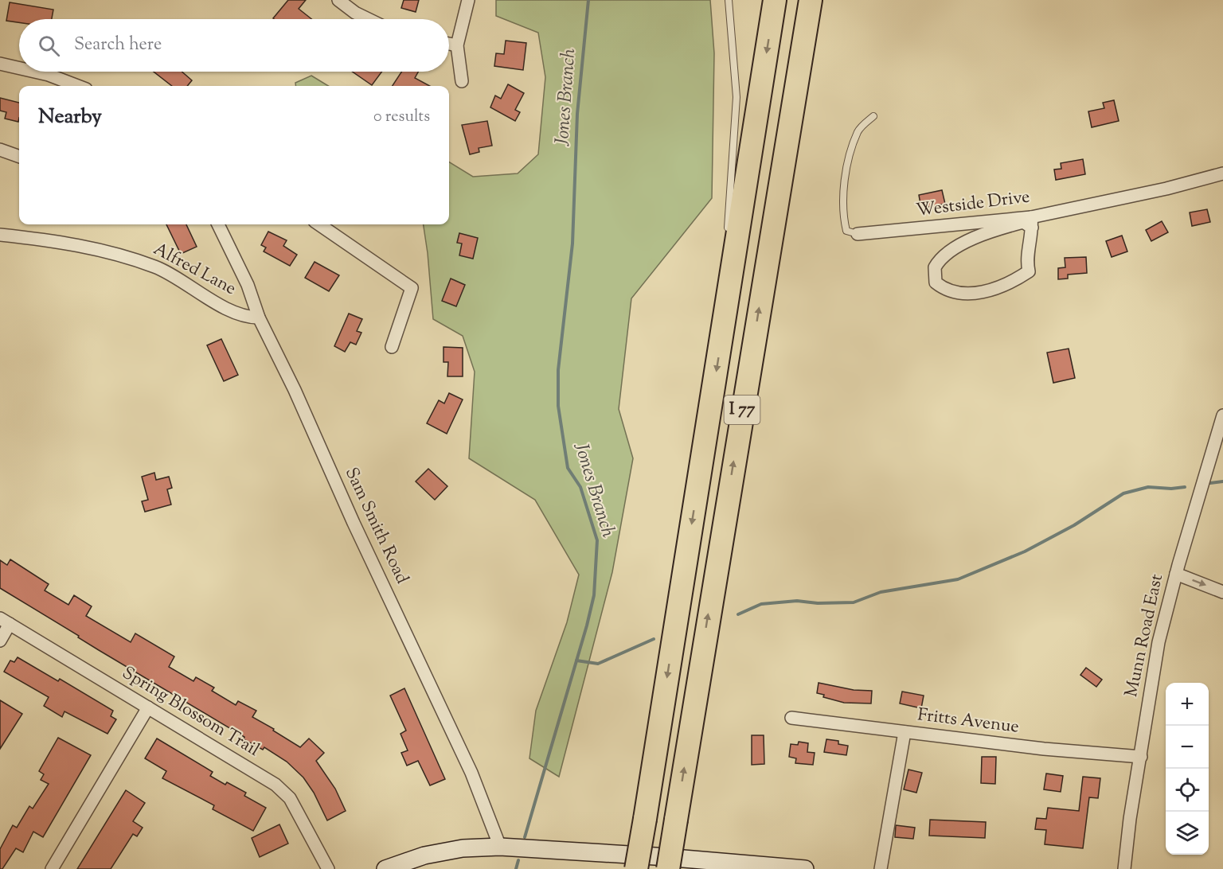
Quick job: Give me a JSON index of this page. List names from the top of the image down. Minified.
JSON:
{"streets":{"highway":["I 77"],"street":["Westside Drive","Alfred Lane","Sam Smith Road","Munn Road East","Spring Blossom Trail","Fritts Avenue"]},"crossings":[["Alfred Lane","Sam Smith Road"],["Munn Road East","Fritts Avenue"]],"water":["Jones Branch"],"page":{"search":"Search here","heading":["Nearby","0 results"],"map_buttons":["+","−"]}}
